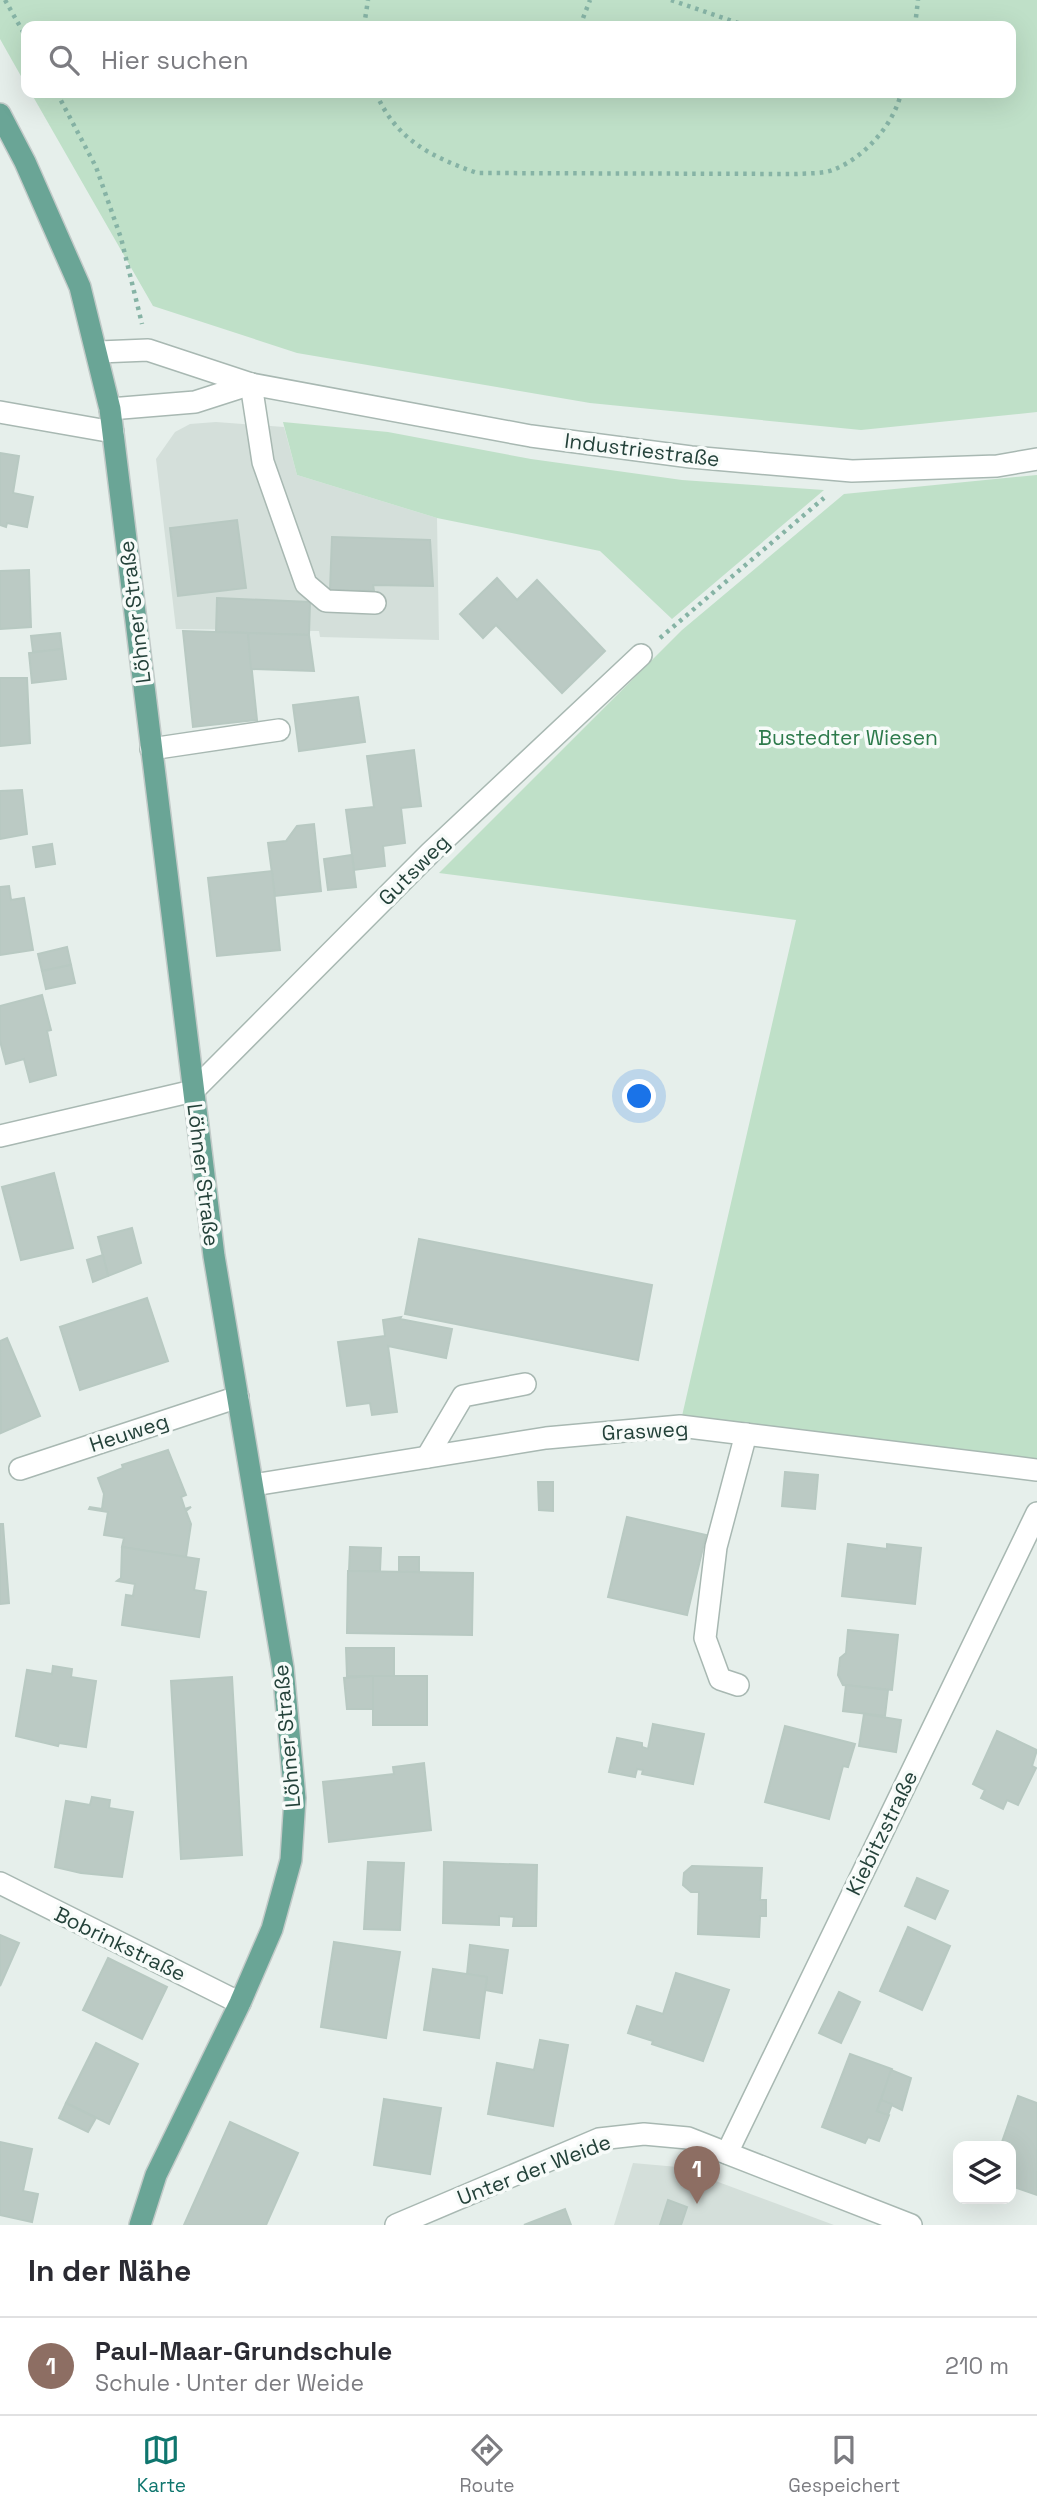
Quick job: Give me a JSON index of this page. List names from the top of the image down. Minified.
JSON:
{"streets":{"main road":["Löhner Straße"],"street":["Industriestraße","Gutsweg","Grasweg","Heuweg","Kiebitzstraße","Bobrinkstraße","Unter der Weide"]},"crossings":[["Industriestraße","Löhner Straße"],["Löhner Straße","Gutsweg"],["Löhner Straße","Grasweg"],["Löhner Straße","Heuweg"],["Löhner Straße","Bobrinkstraße"],["Kiebitzstraße","Unter der Weide"]],"parks":["Bustedter Wiesen"],"page":{"search":"Hier suchen","pins":"1","heading":"In der Nähe","list":[{"mark":"1","name":"Paul-Maar-Grundschule","note":"Schule · Unter der Weide","value":"210 m"}],"nav":["Karte","Route","Gespeichert"]}}
